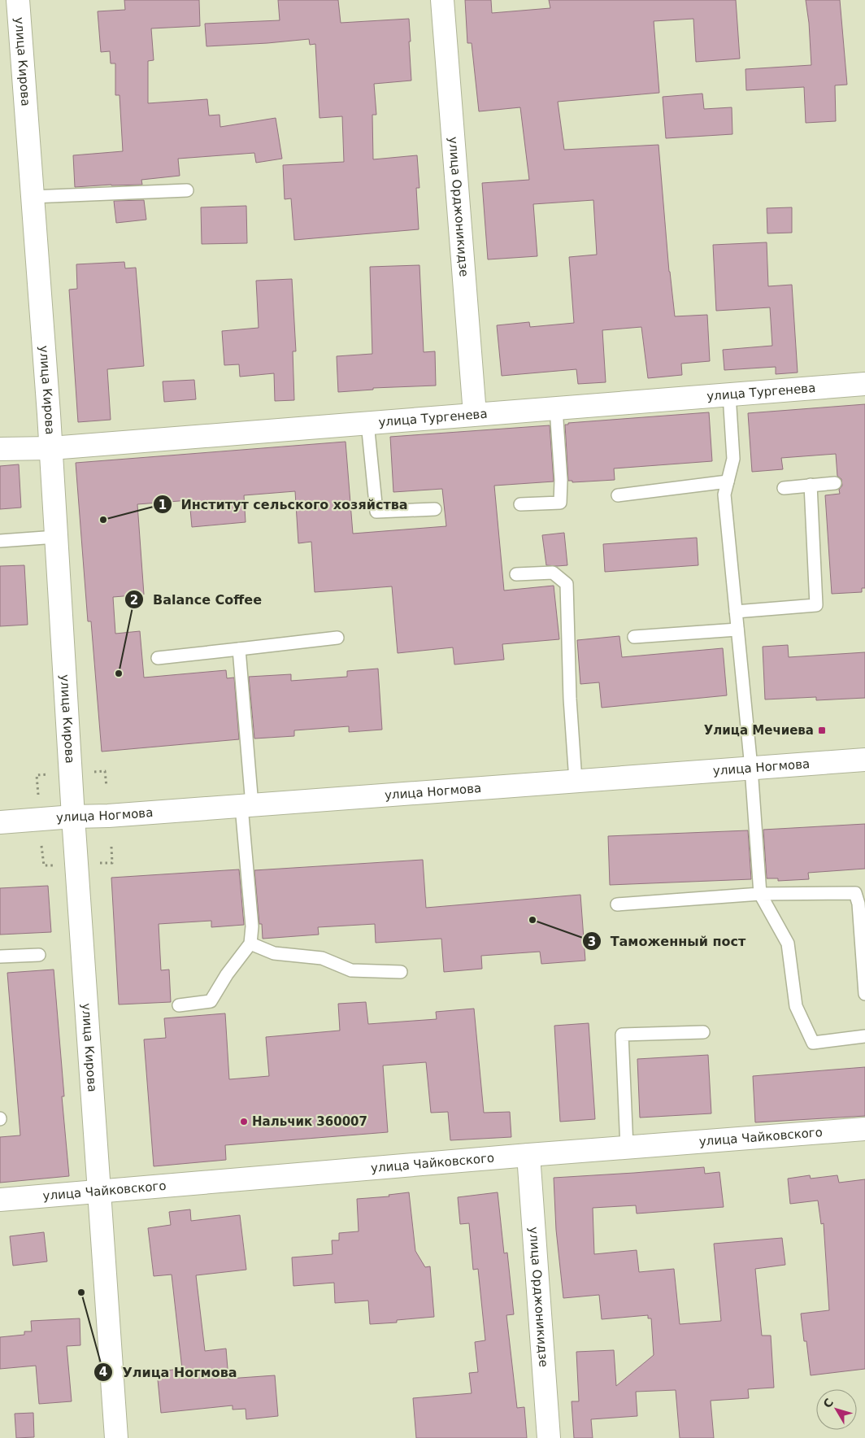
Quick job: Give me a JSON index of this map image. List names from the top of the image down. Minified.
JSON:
{"streets":{"street":["улица Кирова","улица Орджоникидзе","улица Тургенева","улица Ногмова","улица Чайковского"]},"crossings":[["улица Кирова","улица Тургенева"],["улица Кирова","улица Ногмова"],["улица Кирова","улица Чайковского"],["улица Орджоникидзе","улица Тургенева"],["улица Орджоникидзе","улица Чайковского"]],"places":{"other":["Институт сельского хозяйства","Balance Coffee","Таможенный пост","Нальчик 360007","Улица Ногмова"],"transit":["Улица Мечиева"]},"north":"top left"}
